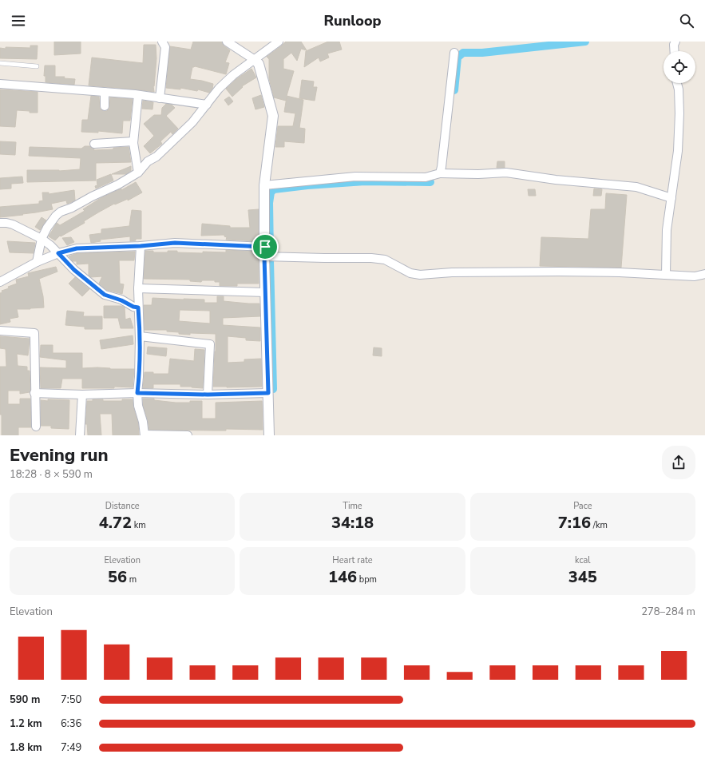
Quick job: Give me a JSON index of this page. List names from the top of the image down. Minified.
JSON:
{"page":{"header":"Runloop","heading":["Evening run","18:28 · 8 × 590 m"],"stats":[["Distance","4.72 km"],["Time","34:18"],["Pace","7:16 /km"],["Elevation","56 m"],["Heart rate","146 bpm"],["kcal","345"]],"chart":["Elevation","278–284 m"],"list":[{"name":"590 m","note":"7:50"},{"name":"1.2 km","note":"6:36"},{"name":"1.8 km","note":"7:49"}]}}
